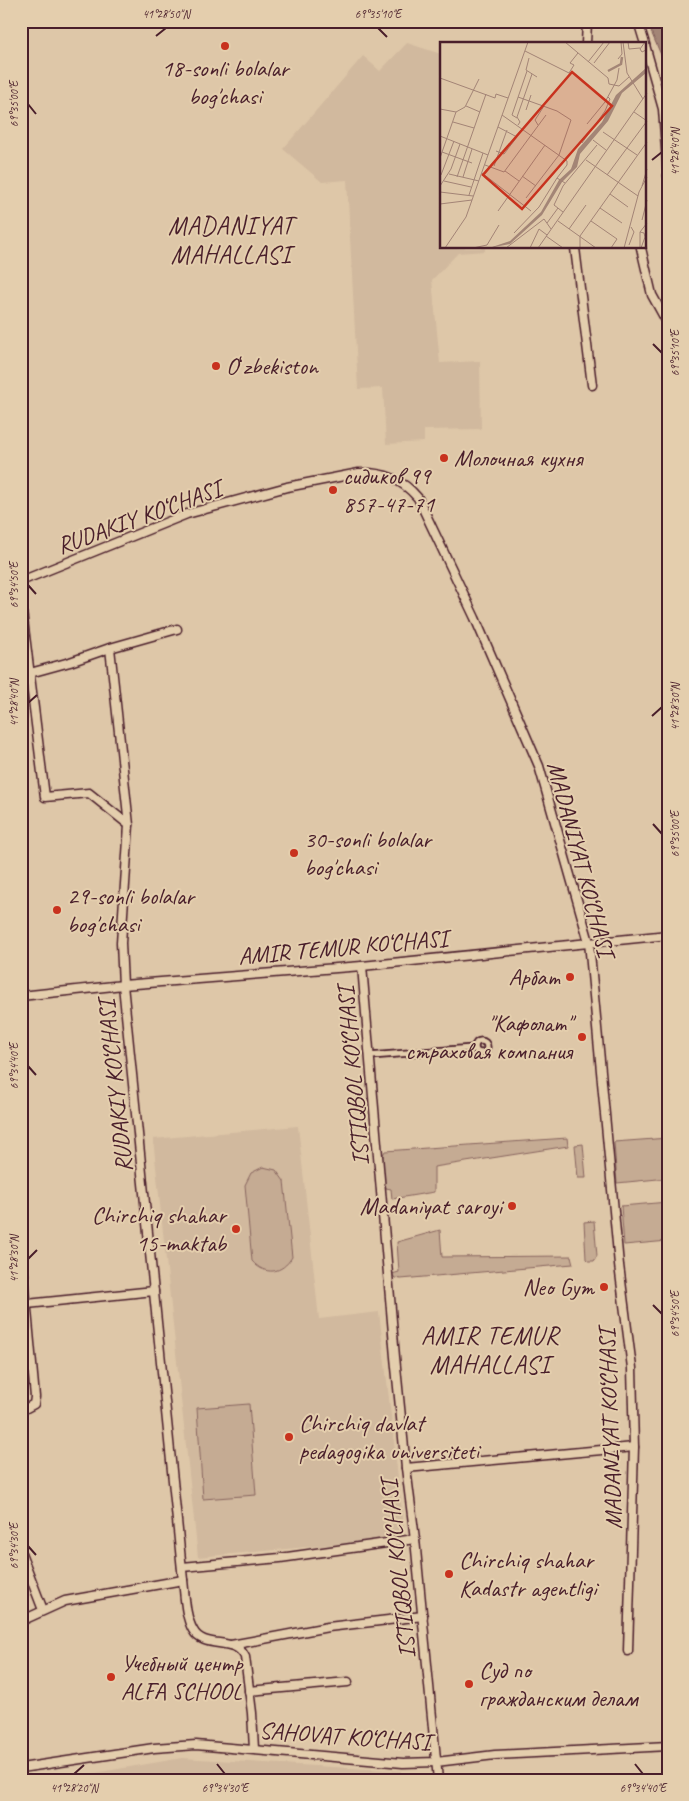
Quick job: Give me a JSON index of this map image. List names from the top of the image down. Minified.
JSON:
{"streets":{"street":["RUDAKIY KO‘CHASI","MADANIYAT KO‘CHASI","AMIR TEMUR KO‘CHASI","ISTIQBOL KO‘CHASI","SAHOVAT KO‘CHASI"]},"crossings":[["RUDAKIY KO‘CHASI","MADANIYAT KO‘CHASI"],["RUDAKIY KO‘CHASI","AMIR TEMUR KO‘CHASI"],["RUDAKIY KO‘CHASI","ISTIQBOL KO‘CHASI"],["MADANIYAT KO‘CHASI","AMIR TEMUR KO‘CHASI"],["AMIR TEMUR KO‘CHASI","ISTIQBOL KO‘CHASI"],["ISTIQBOL KO‘CHASI","SAHOVAT KO‘CHASI"]],"districts":["MADANIYAT MAHALLASI","AMIR TEMUR MAHALLASI"],"places":["18-sonli bolalar bog'chasi","Oʻzbekiston","Молочная кухня","сидиков 99 857-47-71","30-sonli bolalar bog'chasi","29-sonli bolalar bog'chasi","Арбат","\"Кафолат\" страховая компания","Madaniyat saroyi","Chirchiq shahar 15-maktab","Neo Gym","Chirchiq davlat pedagogika universiteti","Chirchiq shahar Kadastr agentligi","Учебный центр ALFA SCHOOL","Суд по гражданским делам"],"coordinates":["41°28'50\"N","69°35'10\"E","69°35'00\"E","41°28'40\"N","69°34'50\"E","41°28'30\"N","69°34'40\"E","69°34'30\"E","41°28'20\"N"]}
